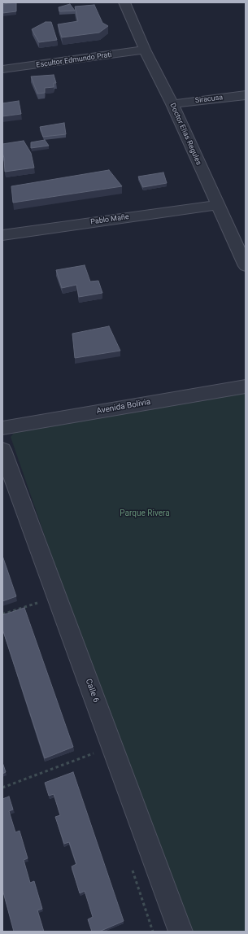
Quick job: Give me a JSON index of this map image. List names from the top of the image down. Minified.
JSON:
{"streets":{"street":["Escultor Edmundo Prati","Siracusa","Doctor Elias Regules","Pablo Mañe","Avenida Bolivia","Calle 6"]},"crossings":[["Escultor Edmundo Prati","Doctor Elias Regules"],["Siracusa","Doctor Elias Regules"],["Doctor Elias Regules","Pablo Mañe"]],"parks":["Parque Rivera"]}
